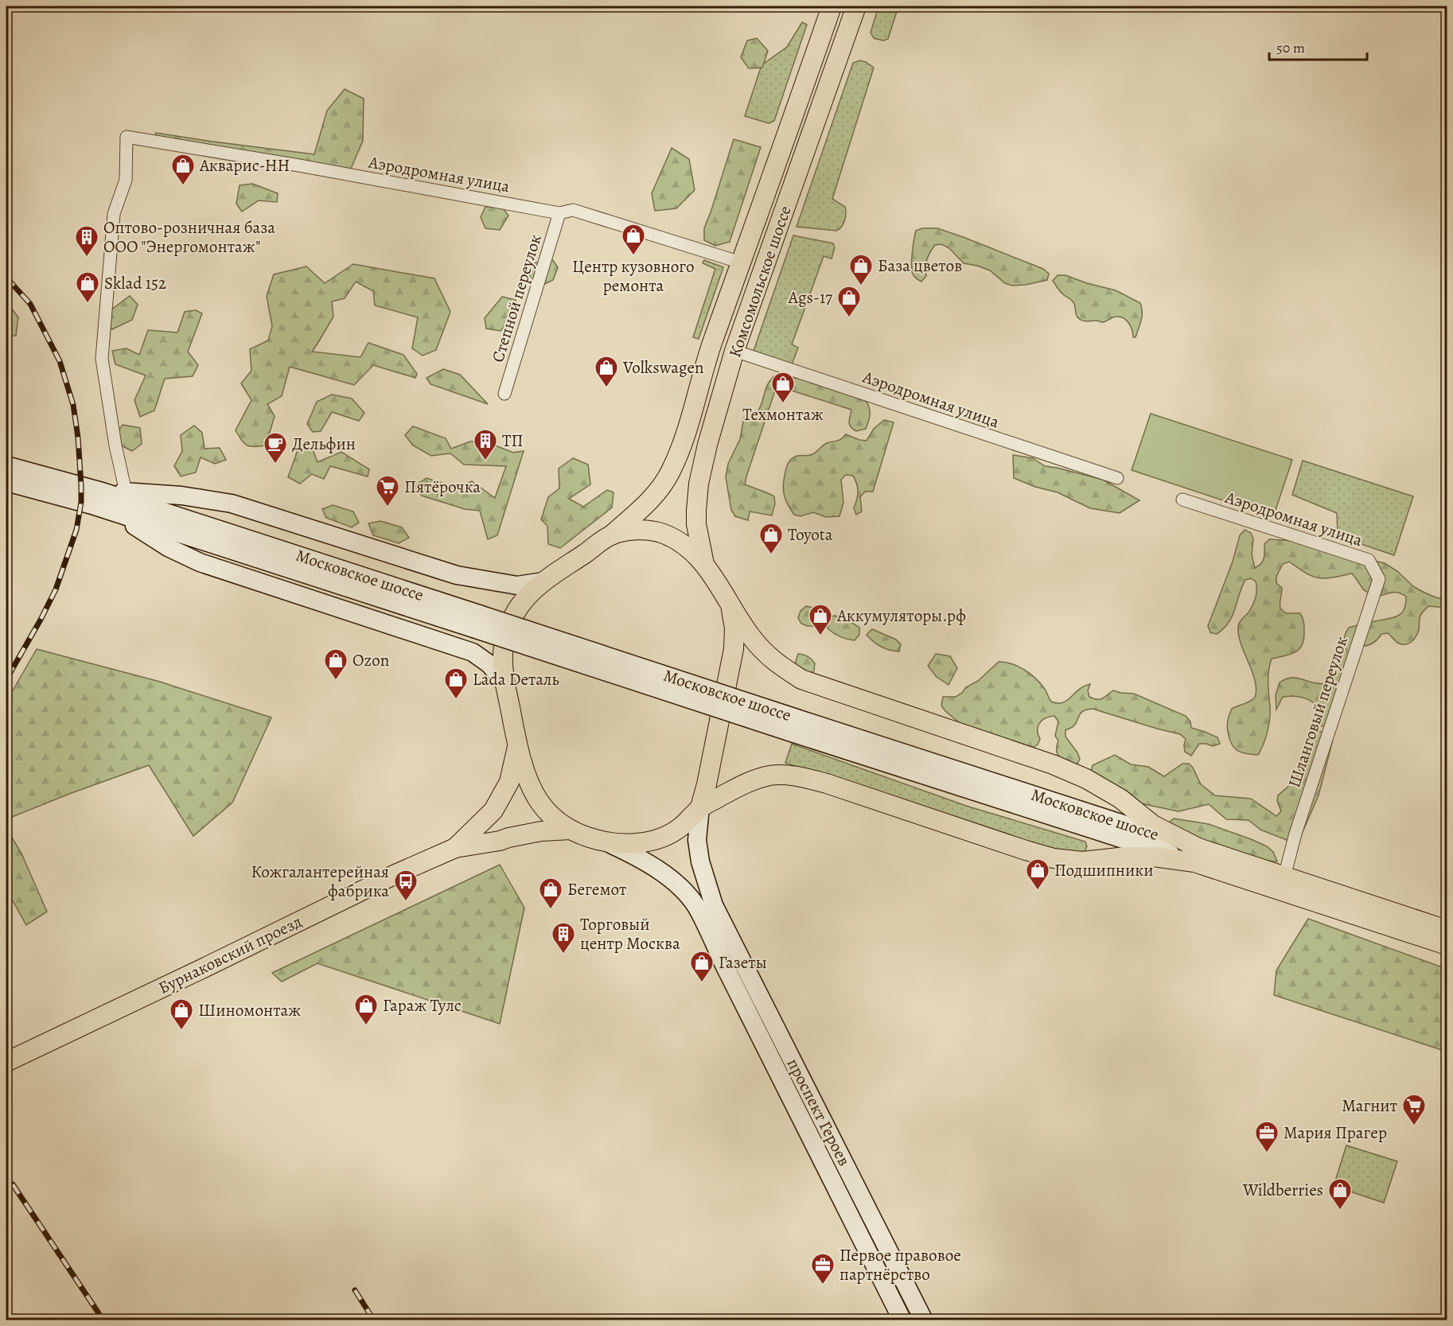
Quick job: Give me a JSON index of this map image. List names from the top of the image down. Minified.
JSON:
{"streets":{"main road":["Комсомольское шоссе","Московское шоссе","Бурнаковский проезд","проспект Героев"],"street":["Аэродромная улица","Степной переулок","Шланговый переулок"]},"crossings":[["Аэродромная улица","Комсомольское шоссе"],["Аэродромная улица","Степной переулок"],["Аэродромная улица","Шланговый переулок"],["Московское шоссе","Шланговый переулок"]],"places":{"shop":["Акварис-НН","Центр кузовного ремонта","База цветов","Sklad 152","Ags-17","Volkswagen","Техмонтаж","Toyota","Аккумуляторы.рф","Ozon","Lada Dеталь","Подшипники","Бегемот","Газеты","Гараж Тулс","Шиномонтаж","Wildberries"],"building":["Оптово-розничная база ООО \"Энергомонтаж\"","ТП","Торговый центр Москва"],"cafe":["Дельфин"],"supermarket":["Пятёрочка","Магнит"],"bus stop":["Кожгалантерейная фабрика"],"office":["Мария Прагер","Первое правовое партнёрство"]},"scale_bar":"50 m"}
